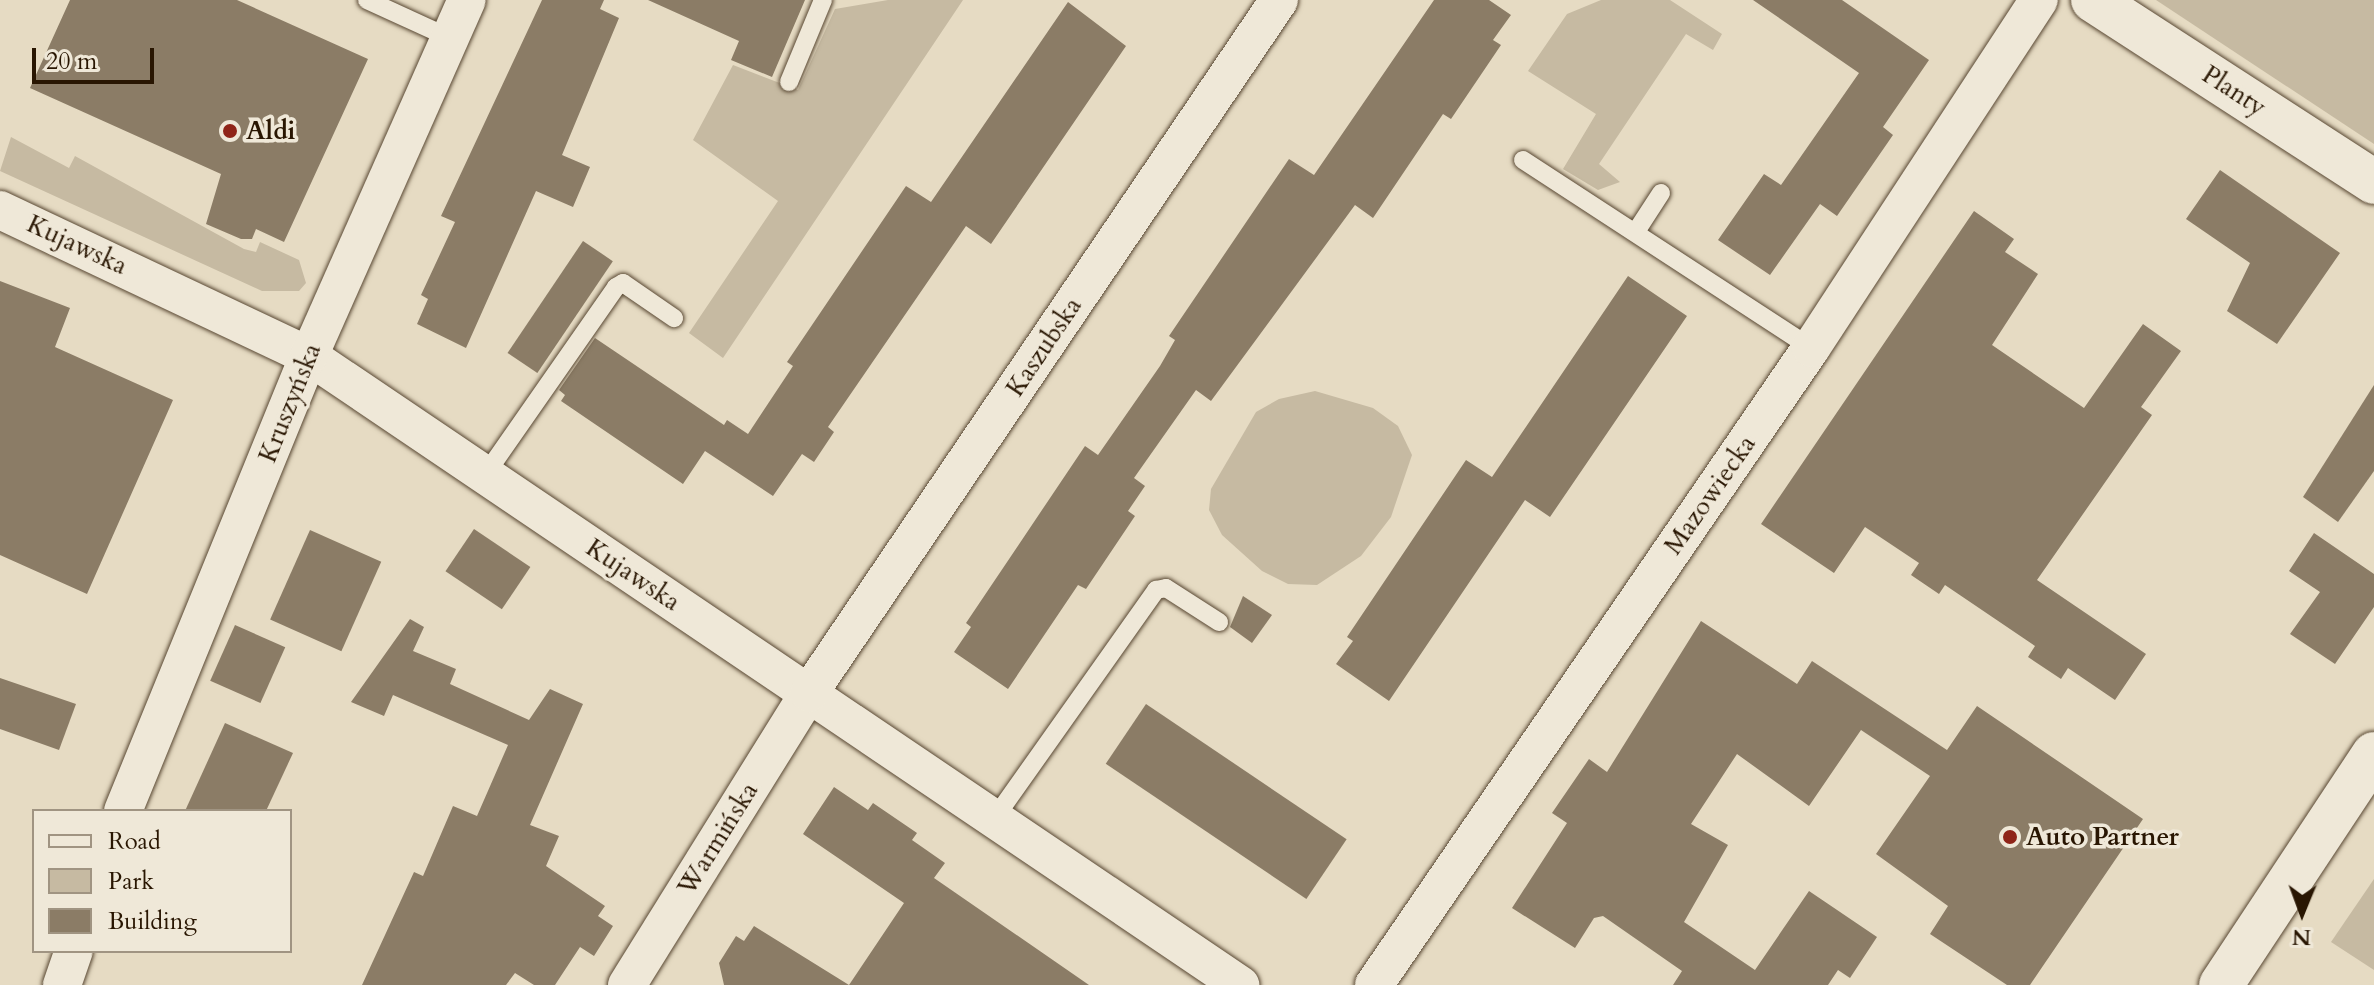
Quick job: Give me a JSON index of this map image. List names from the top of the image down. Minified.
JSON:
{"streets":{"street":["Planty","Kujawska","Kaszubska","Kruszyńska","Mazowiecka","Warmińska"]},"crossings":[["Kujawska","Kaszubska"],["Kujawska","Kruszyńska"],["Kujawska","Warmińska"],["Kaszubska","Warmińska"]],"places":["Aldi","Auto Partner"],"legend":["Road","Park","Building"],"scale_bar":"20 m","north":"bottom"}
